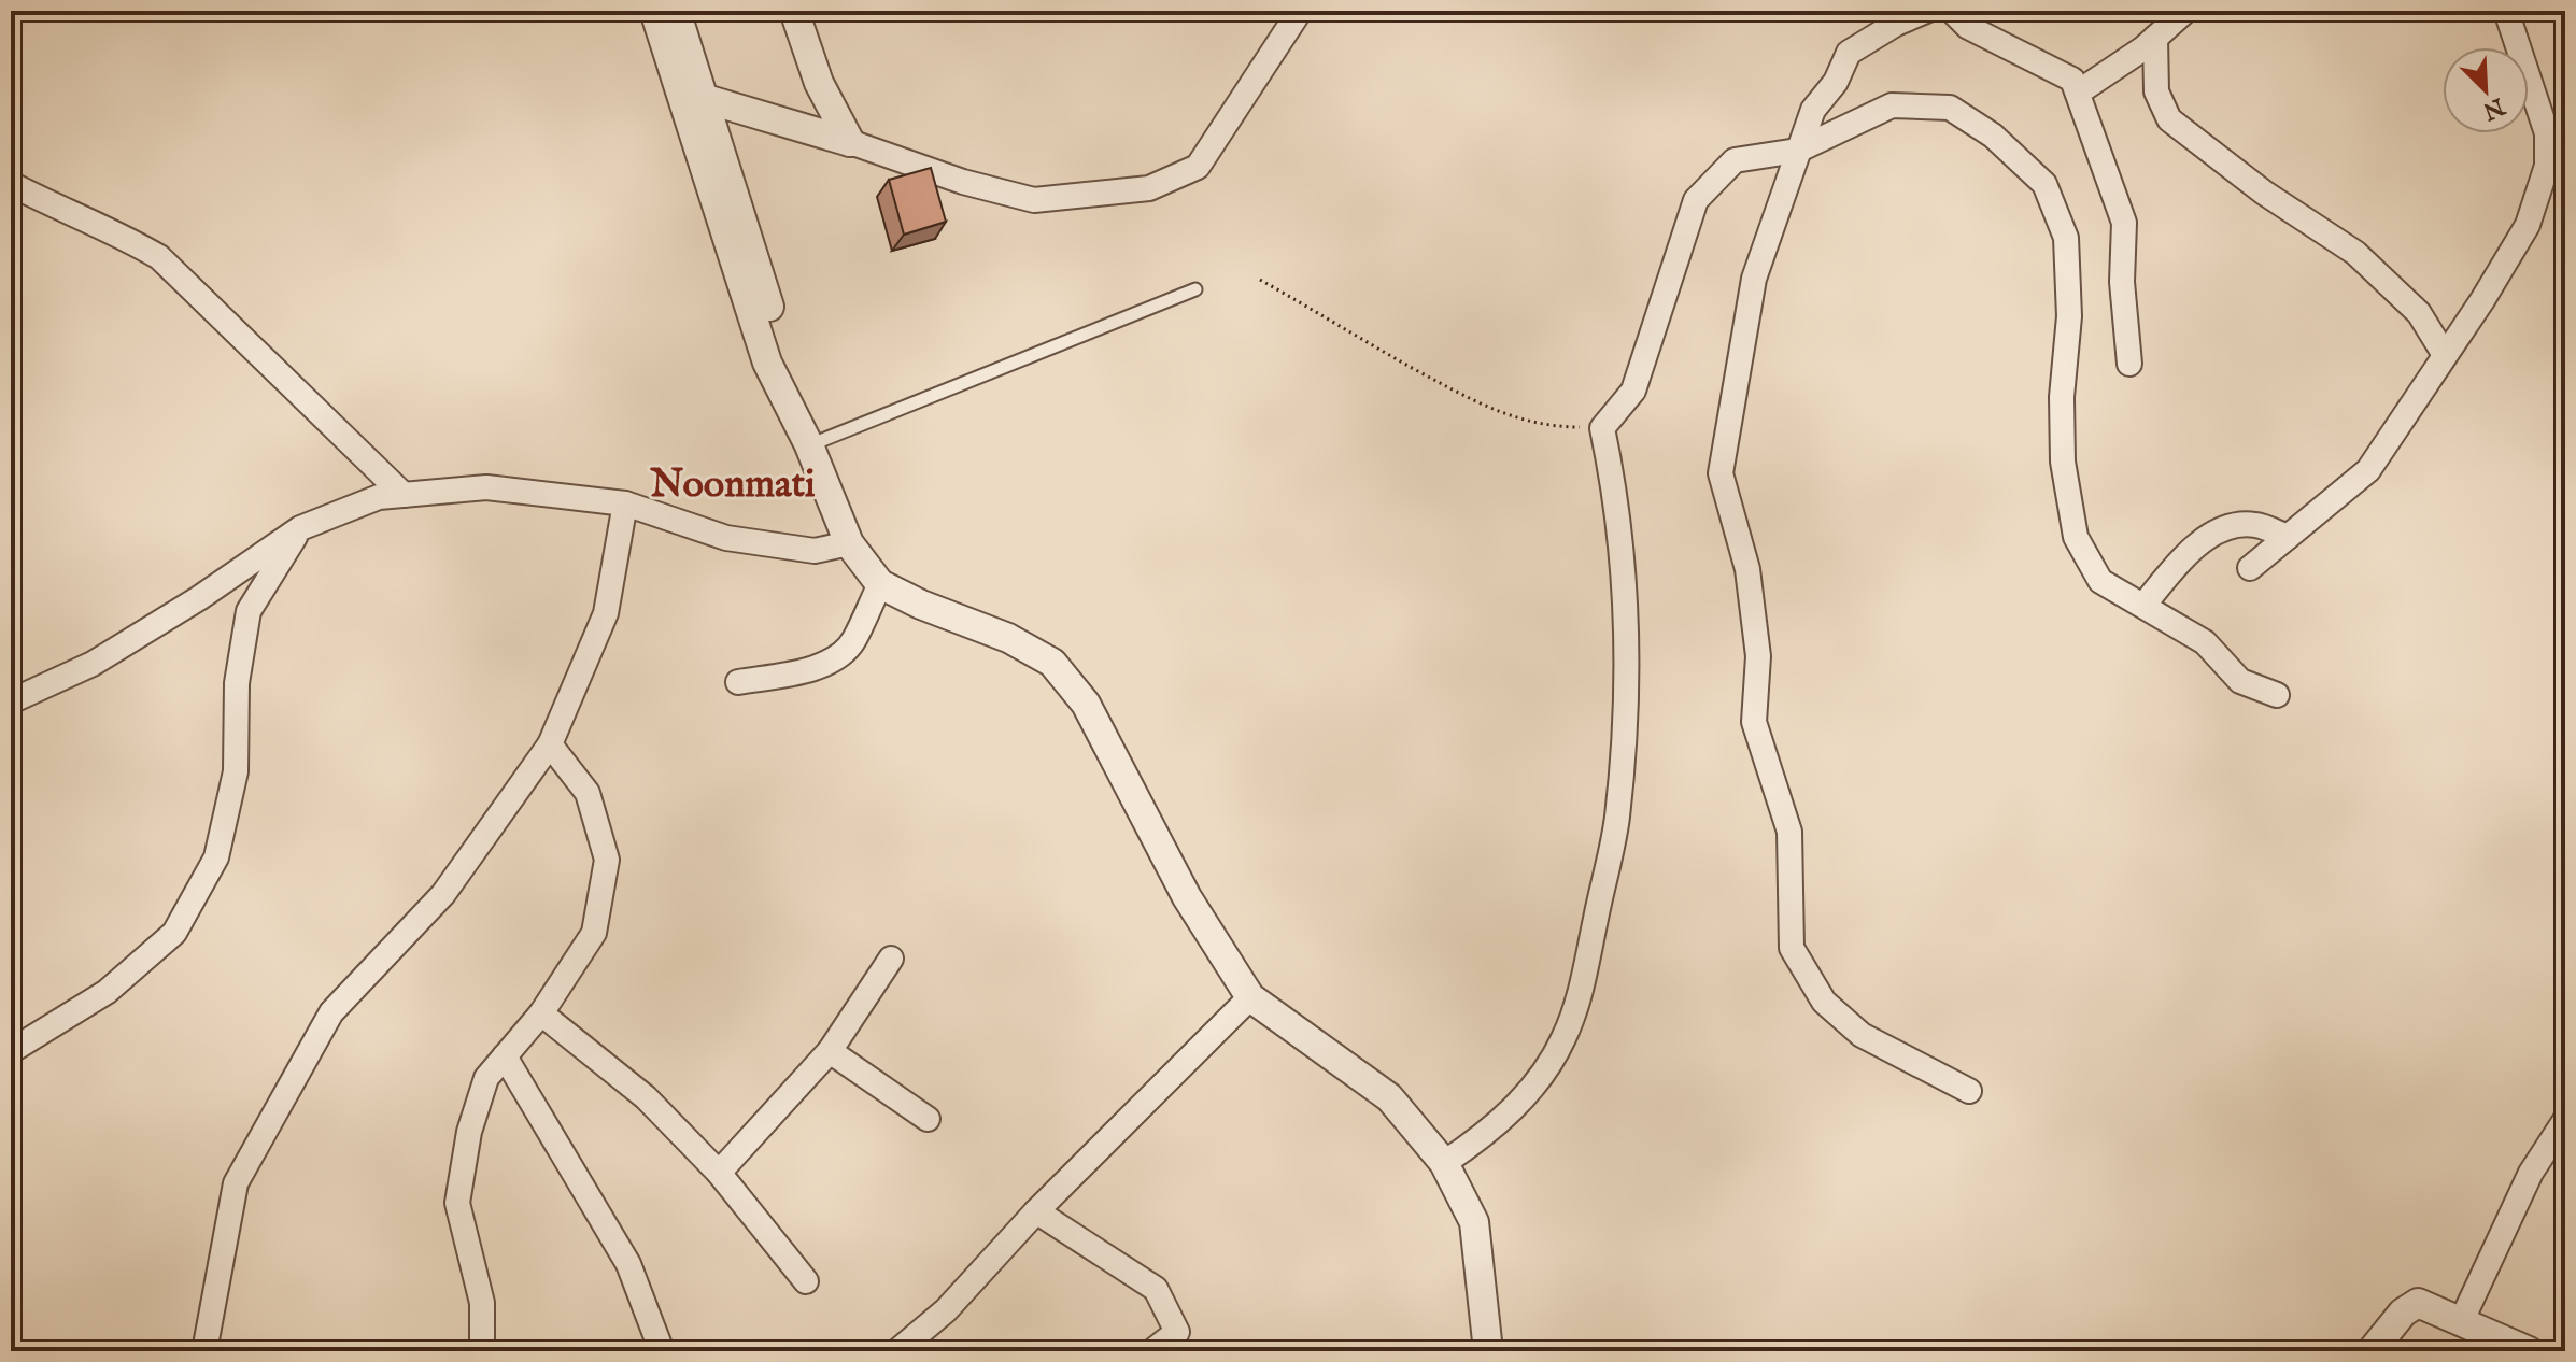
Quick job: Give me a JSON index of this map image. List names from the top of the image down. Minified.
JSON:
{"districts":["Noonmati"],"north":"bottom right"}
